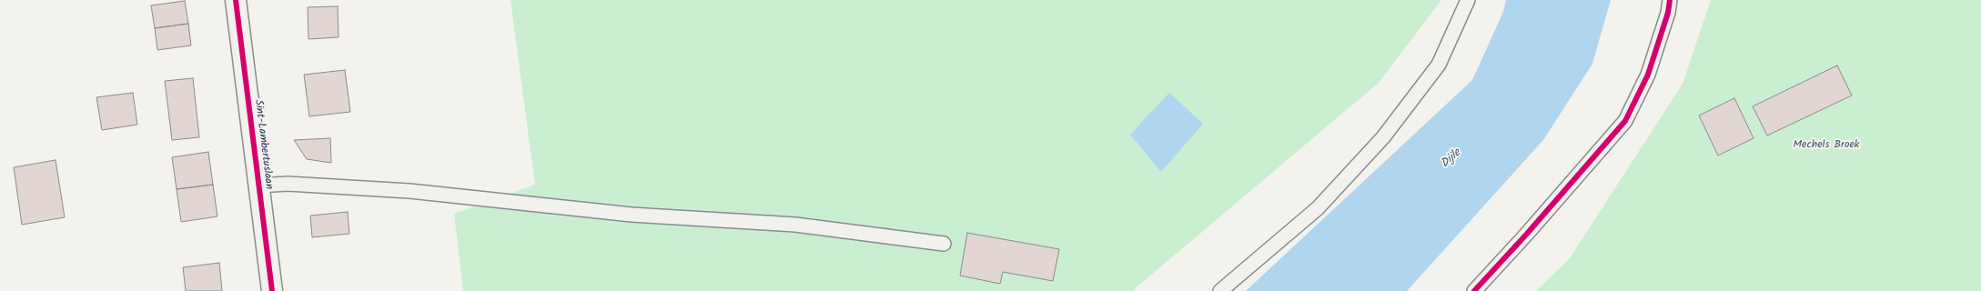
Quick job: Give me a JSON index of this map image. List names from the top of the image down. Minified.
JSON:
{"streets":{"street":["Sint-Lambertuslaan"]},"water":["Dijle"],"parks":["Mechels Broek"]}
